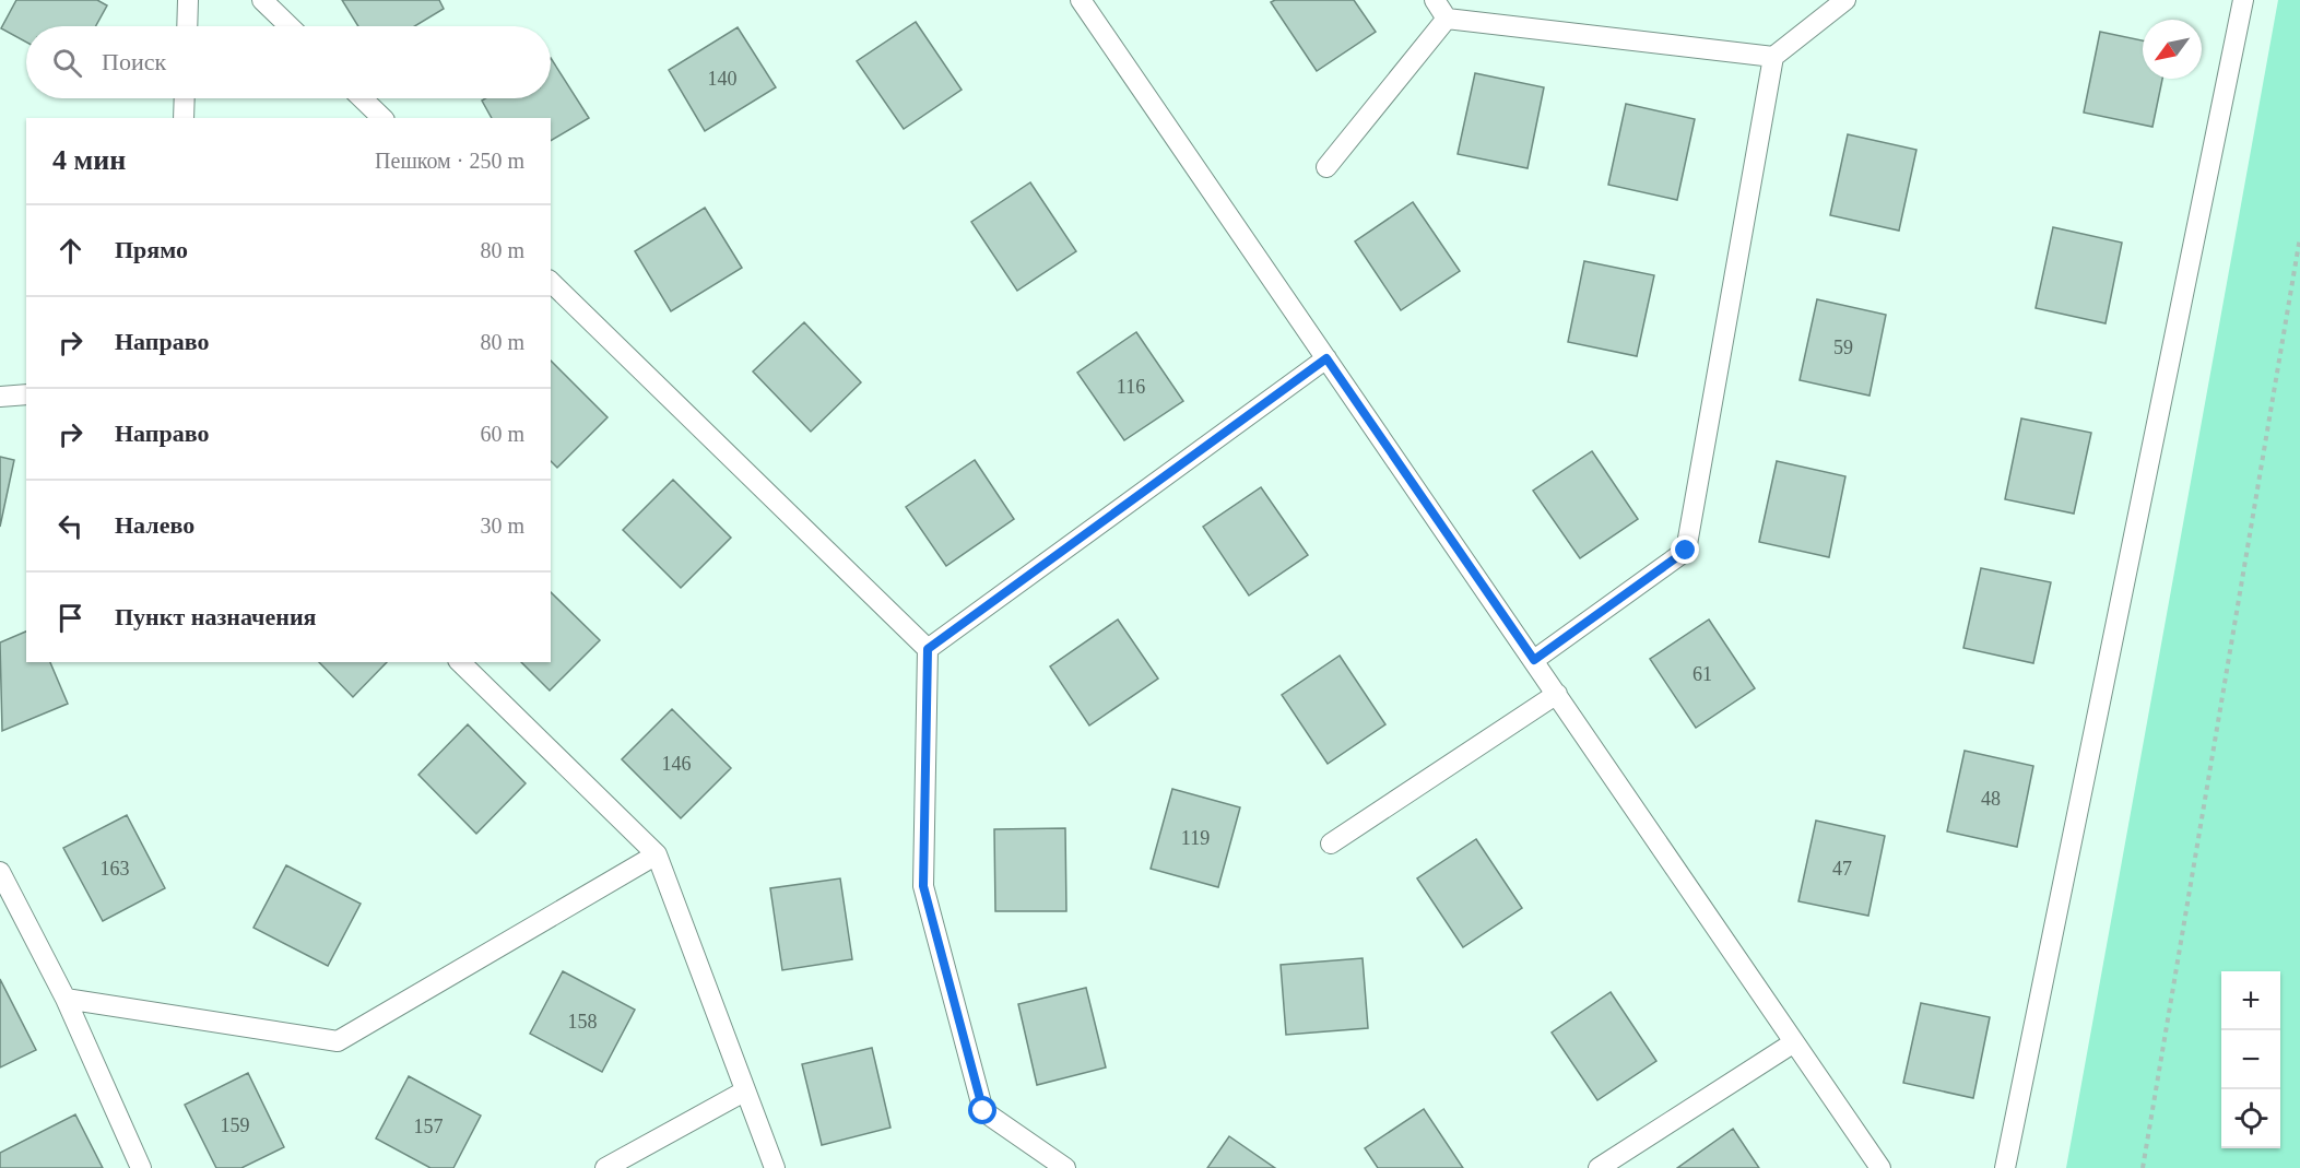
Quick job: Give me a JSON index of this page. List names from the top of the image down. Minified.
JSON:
{"house_numbers":["140","59","116","61","146","48","119","163","47","158","159","157"],"north":"bottom left","page":{"search":"Поиск","heading":["4 мин","Пешком · 250 m"],"list":[["Прямо","80 m"],["Направо","80 m"],["Направо","60 m"],["Налево","30 m"],"Пункт назначения"],"map_buttons":["+","−"]}}
